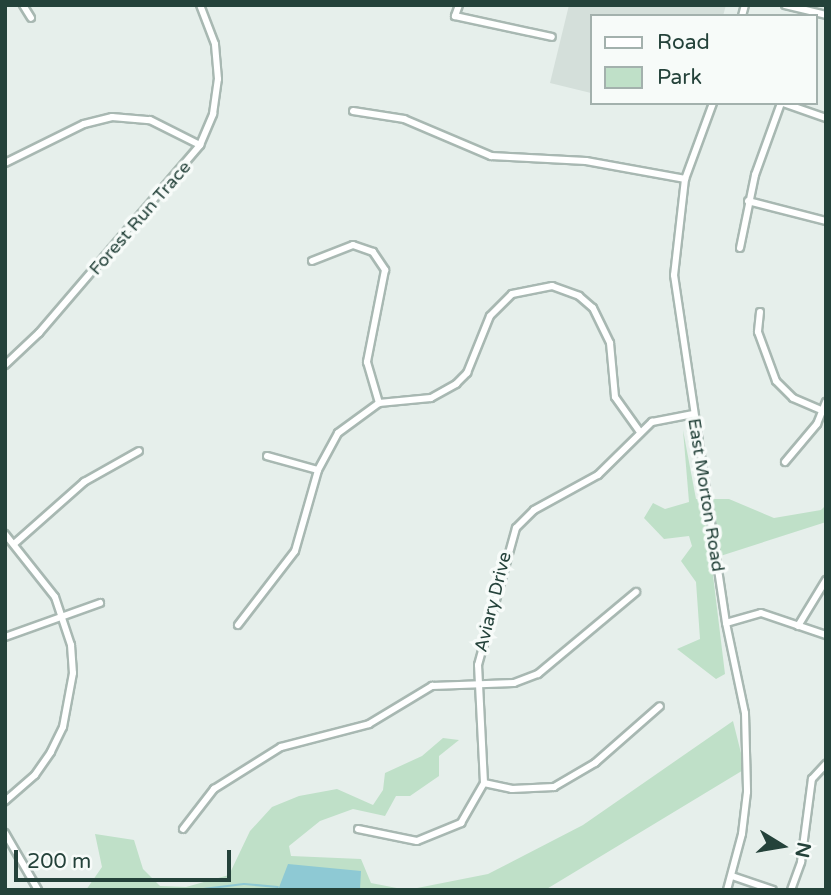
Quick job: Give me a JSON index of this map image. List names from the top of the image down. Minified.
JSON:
{"streets":{"street":["Forest Run Trace","East Morton Road","Aviary Drive"]},"crossings":[["East Morton Road","Aviary Drive"]],"legend":["Road","Park"],"scale_bar":"200 m","north":"right"}
